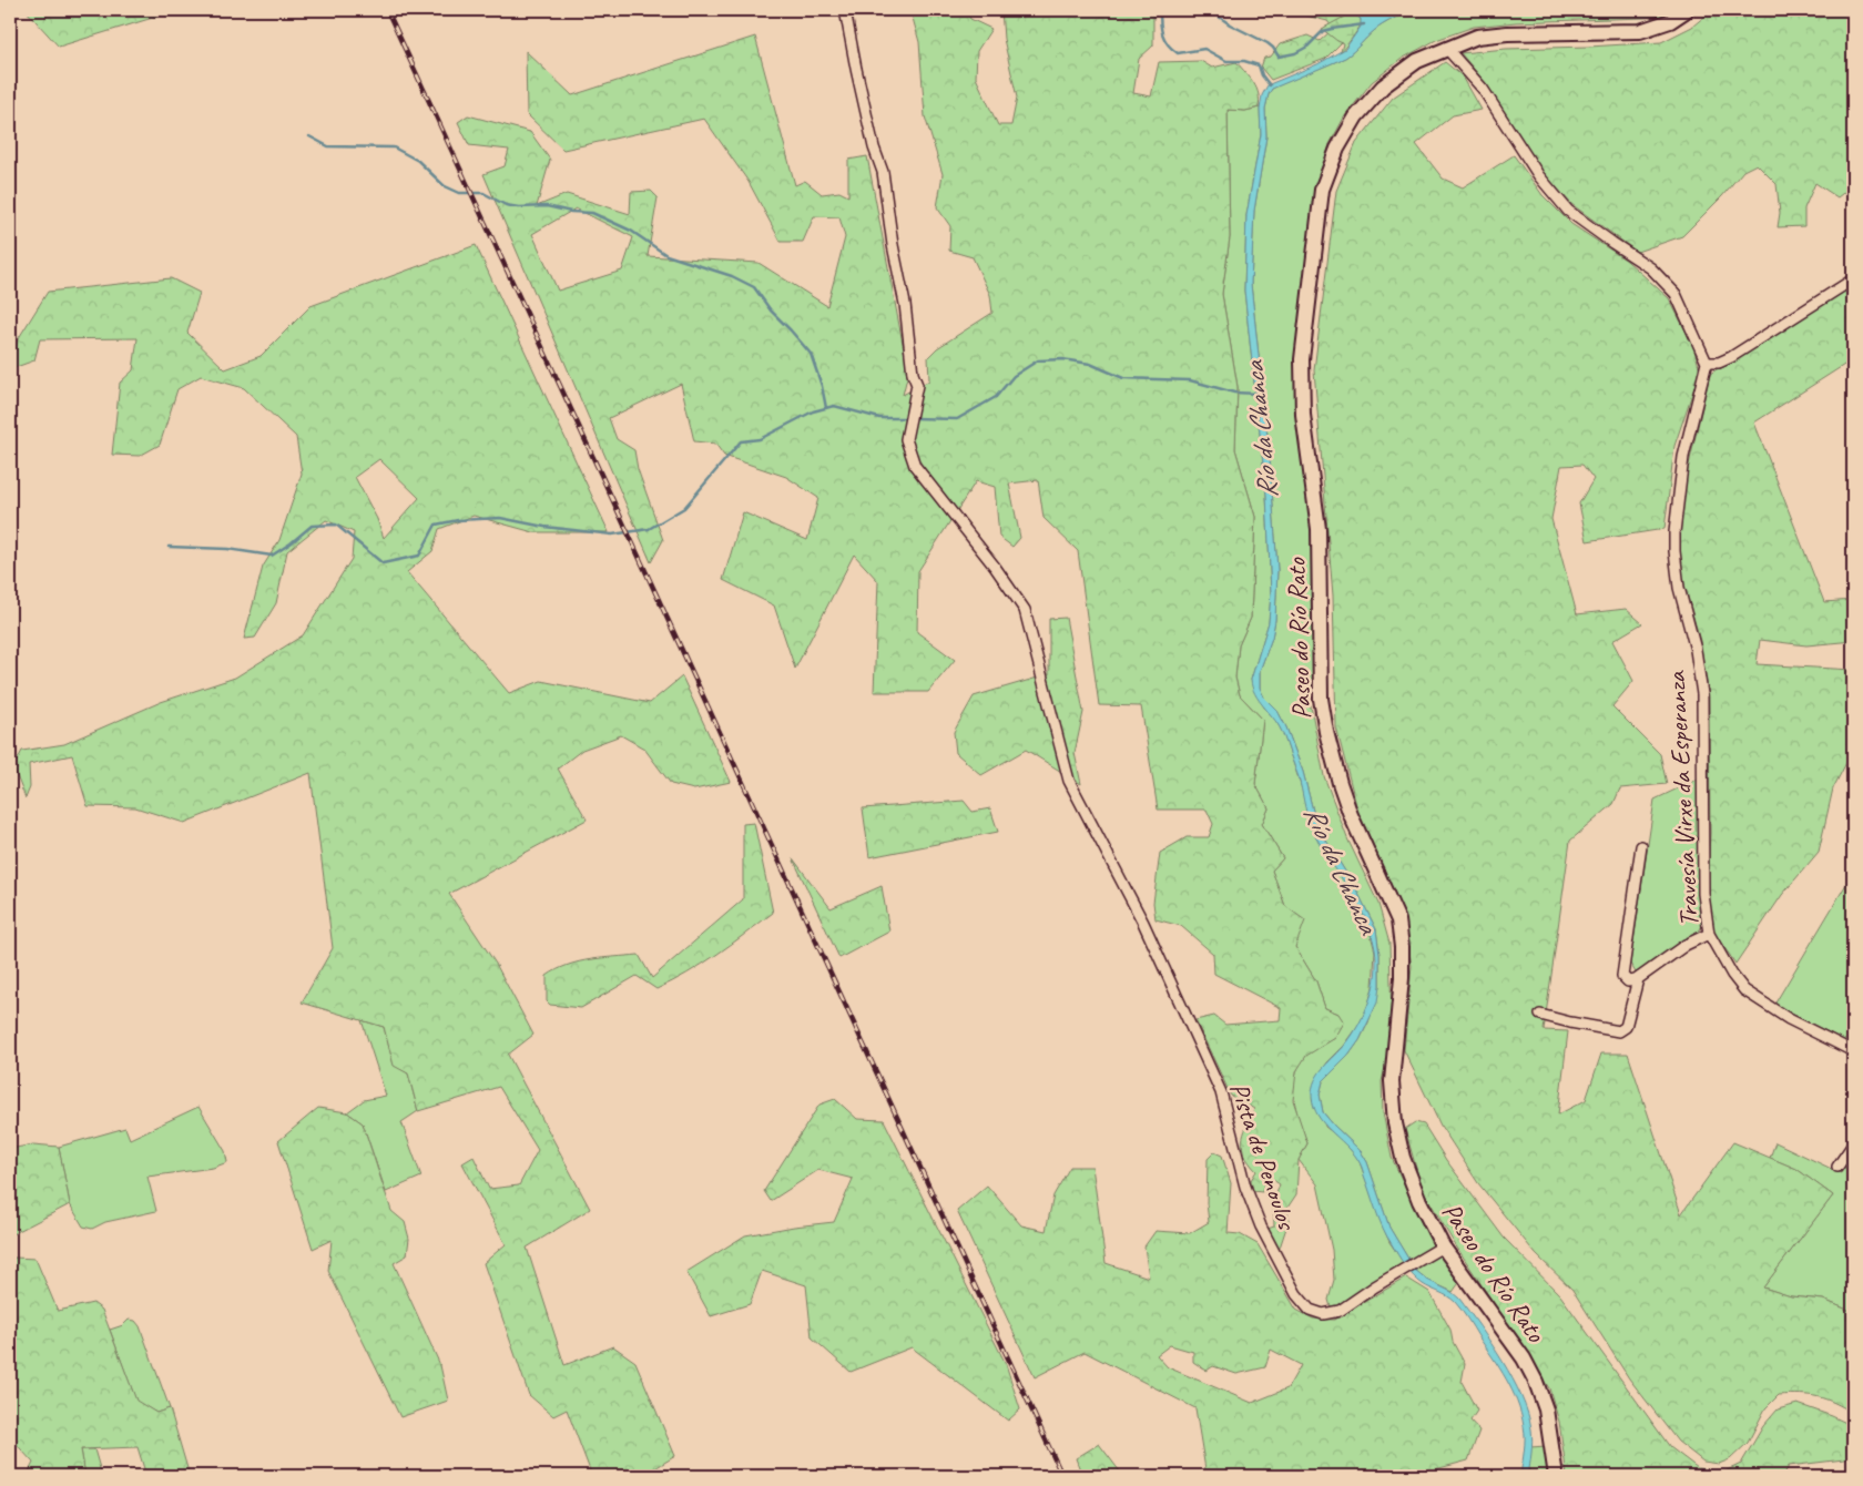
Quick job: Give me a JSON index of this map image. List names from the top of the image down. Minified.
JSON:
{"streets":{"street":["Paseo do Río Rato","Travesía Virxe da Esperanza","Pista de Penoulos"]},"crossings":[["Paseo do Río Rato","Pista de Penoulos"]],"water":["Río da Chanca"]}
